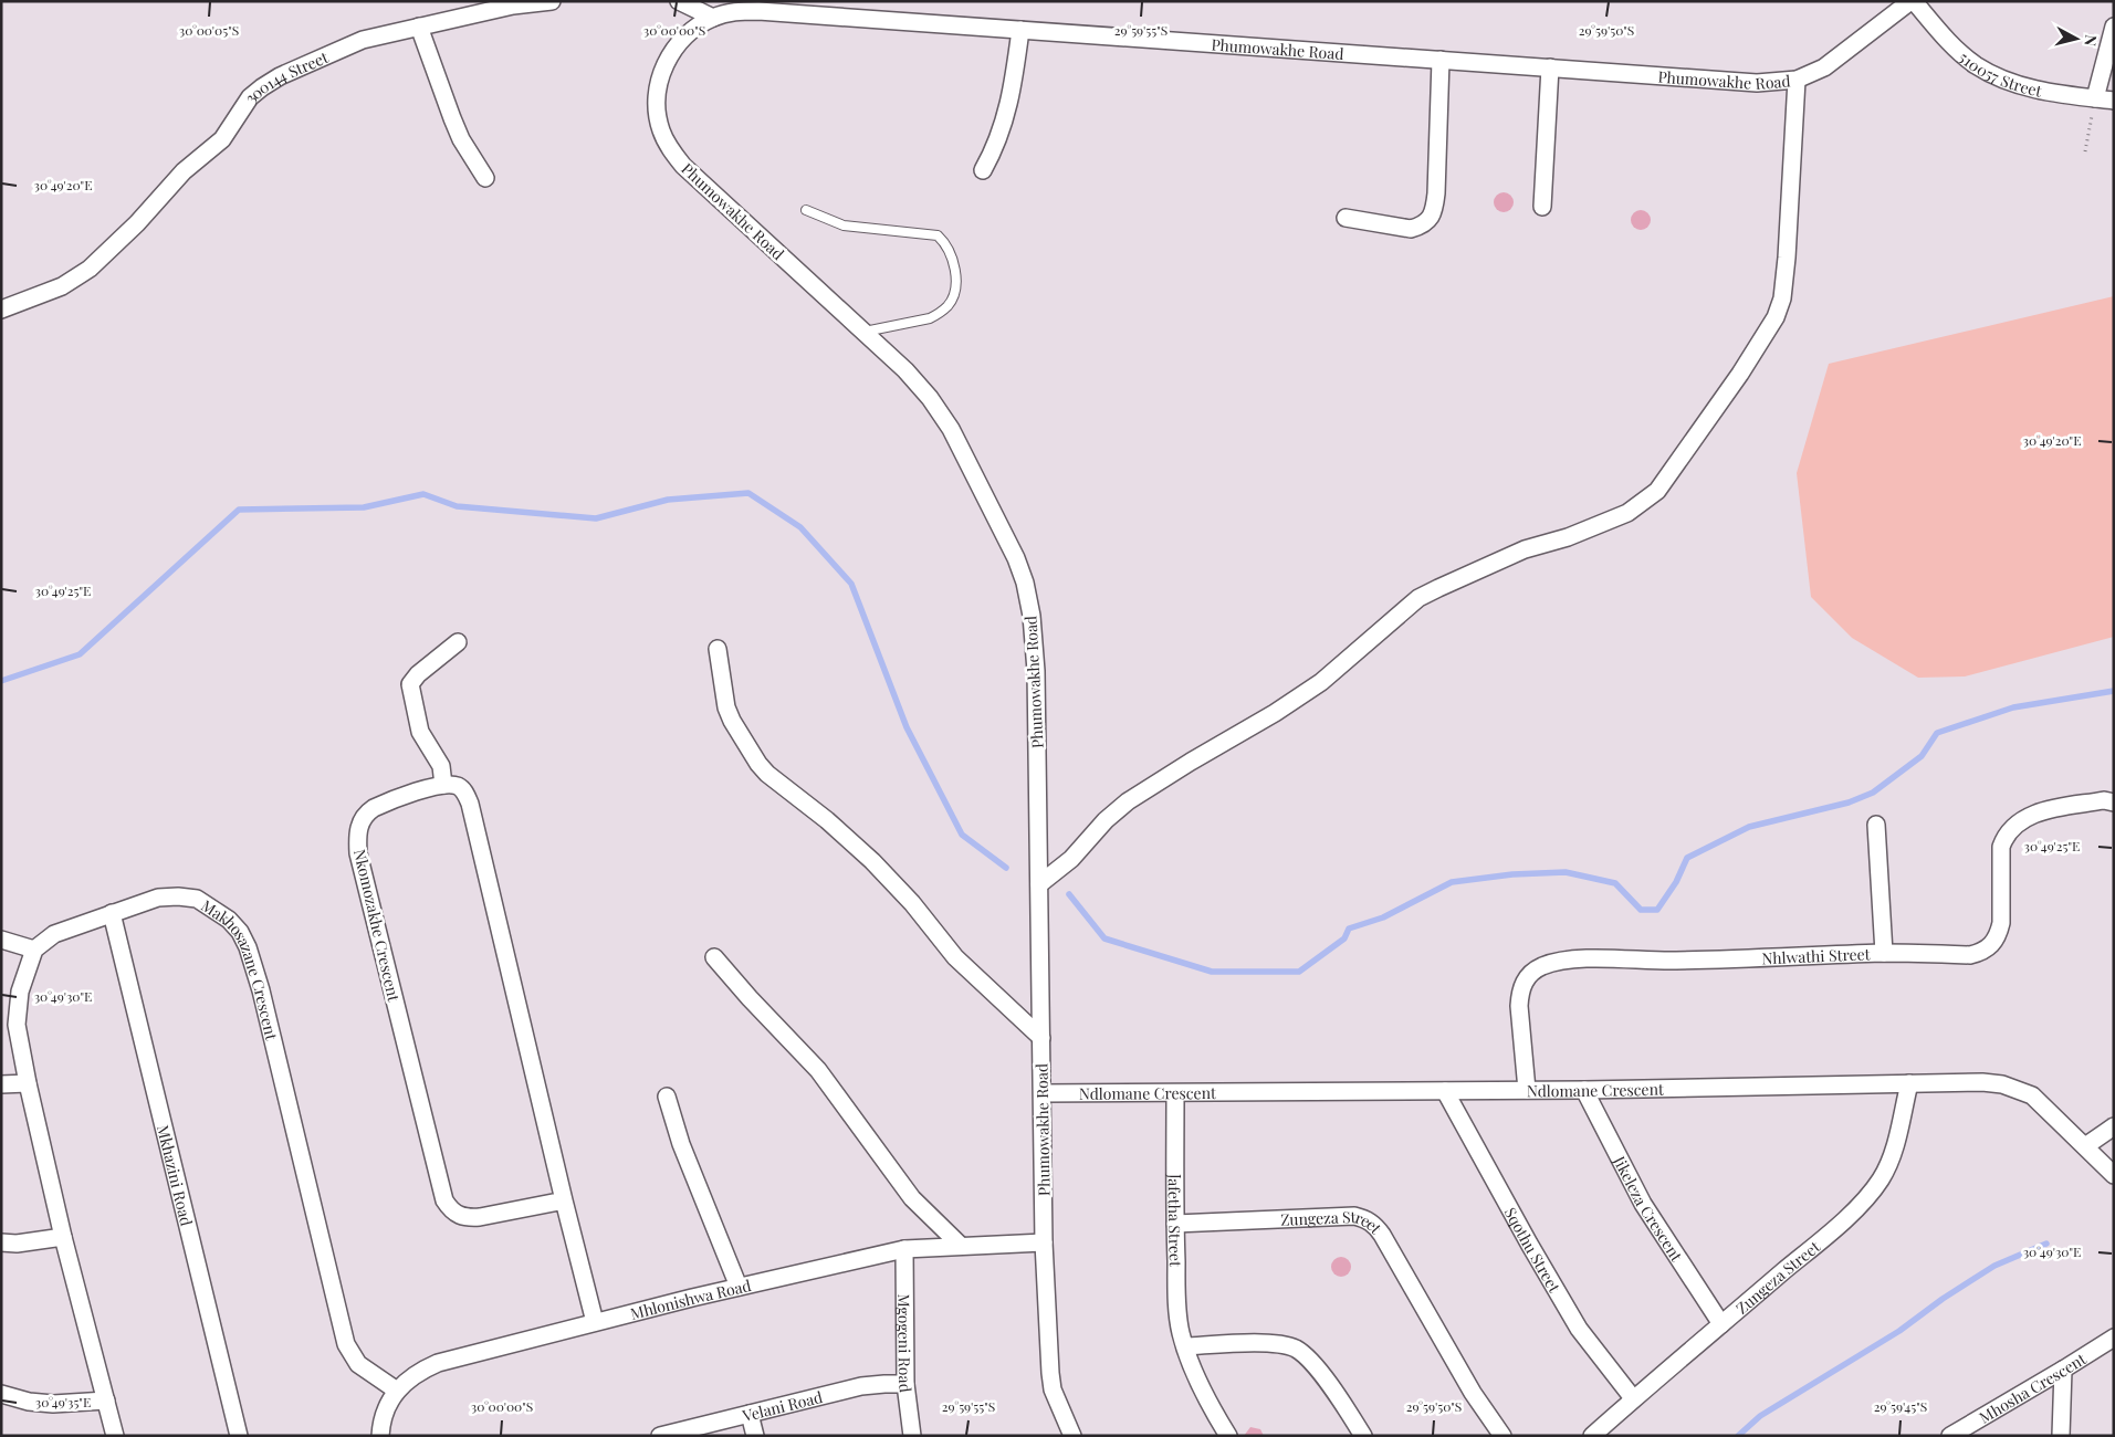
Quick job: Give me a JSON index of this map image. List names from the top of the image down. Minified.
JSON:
{"streets":{"street":["Phumowakhe Road","510057 Street","300144 Street","Nkomozakhe Crescent","Nhlwathi Street","Makhosazane Crescent","Ndlomane Crescent","Mkhazini Road","Jikeleza Crescent","Jafetha Street","Zungeza Street","Sqothu Street","Mhlonishwa Road","Mgogeni Road","Mhosha Crescent","Velani Road"]},"crossings":[["Phumowakhe Road","510057 Street"],["Phumowakhe Road","Ndlomane Crescent"],["Phumowakhe Road","Mhlonishwa Road"],["Nhlwathi Street","Ndlomane Crescent"],["Makhosazane Crescent","Mkhazini Road"],["Makhosazane Crescent","Mhlonishwa Road"],["Ndlomane Crescent","Jikeleza Crescent"],["Ndlomane Crescent","Jafetha Street"],["Ndlomane Crescent","Zungeza Street"],["Ndlomane Crescent","Sqothu Street"],["Jikeleza Crescent","Zungeza Street"],["Jafetha Street","Zungeza Street"],["Zungeza Street","Sqothu Street"],["Mhlonishwa Road","Mgogeni Road"],["Mgogeni Road","Velani Road"]],"north":"right","coordinates":["30°00'05\"S","30°00'00\"S","29°59'55\"S","29°59'50\"S","30°49'20\"E","30°49'25\"E","30°49'30\"E","30°49'35\"E","29°59'45\"S"]}
